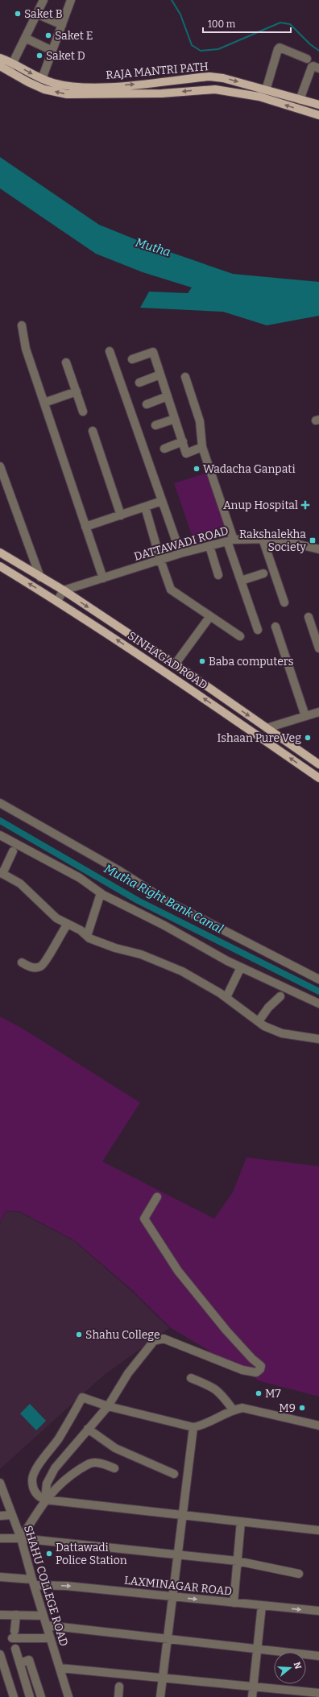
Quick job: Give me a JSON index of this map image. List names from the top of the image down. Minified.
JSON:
{"streets":{"main road":["RAJA MANTRI PATH","SINHAGAD ROAD"],"street":["DATTAWADI ROAD","SHAHU COLLEGE ROAD","LAXMINAGAR ROAD"]},"crossings":[["DATTAWADI ROAD","SINHAGAD ROAD"],["SHAHU COLLEGE ROAD","LAXMINAGAR ROAD"]],"water":["Mutha","Mutha Right Bank Canal"],"places":{"other":["Saket B","Saket E","Saket D","Wadacha Ganpati","Baba computers","Ishaan Pure Veg","Shahu College","M7","M9","Dattawadi Police Station"],"health":["Anup Hospital"],"transit":["Rakshalekha Society"]},"scale_bar":"100 m","north":"right"}
